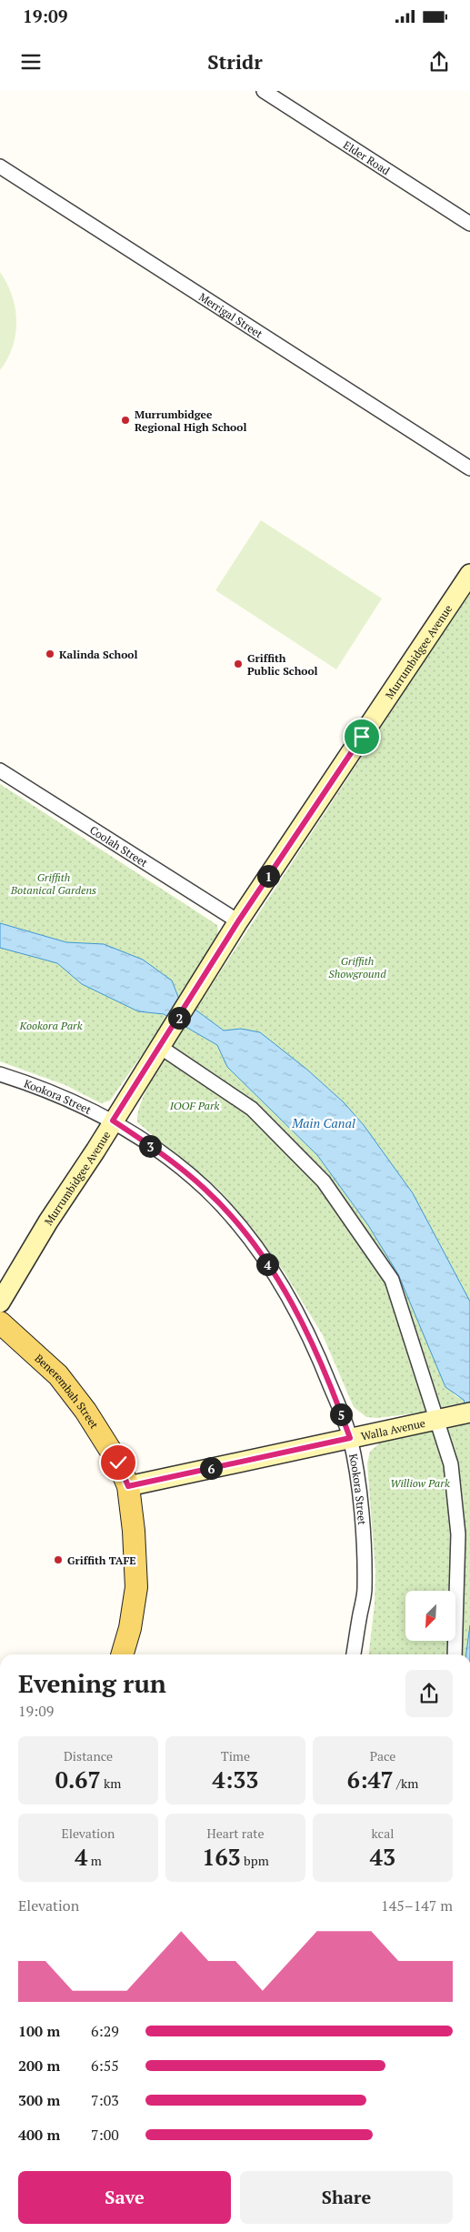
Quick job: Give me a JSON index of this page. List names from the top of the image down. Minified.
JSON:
{"streets":{"main road":["Benerembah Street"],"street":["Elder Road","Merrigal Street","Murrumbidgee Avenue","Coolah Street","Kookora Street","Walla Avenue"]},"crossings":[["Murrumbidgee Avenue","Coolah Street"],["Murrumbidgee Avenue","Kookora Street"],["Kookora Street","Walla Avenue"],["Benerembah Street","Walla Avenue"]],"water":["Main Canal"],"parks":["Griffith Botanical Gardens","Griffith Showground","Kookora Park","IOOF Park","Williow Park"],"places":["Murrumbidgee Regional High School","Kalinda School","Griffith Public School","Griffith TAFE"],"north":"bottom left","page":{"status":"19:09","header":"Stridr","pins":["1","2","3","4","5","6"],"heading":["Evening run","19:09"],"stats":[["Distance","0.67 km"],["Time","4:33"],["Pace","6:47 /km"],["Elevation","4 m"],["Heart rate","163 bpm"],["kcal","43"]],"chart":["Elevation","145–147 m"],"list":[{"name":"100 m","note":"6:29"},{"name":"200 m","note":"6:55"},{"name":"300 m","note":"7:03"},{"name":"400 m","note":"7:00"}],"buttons":["Save","Share"]}}
